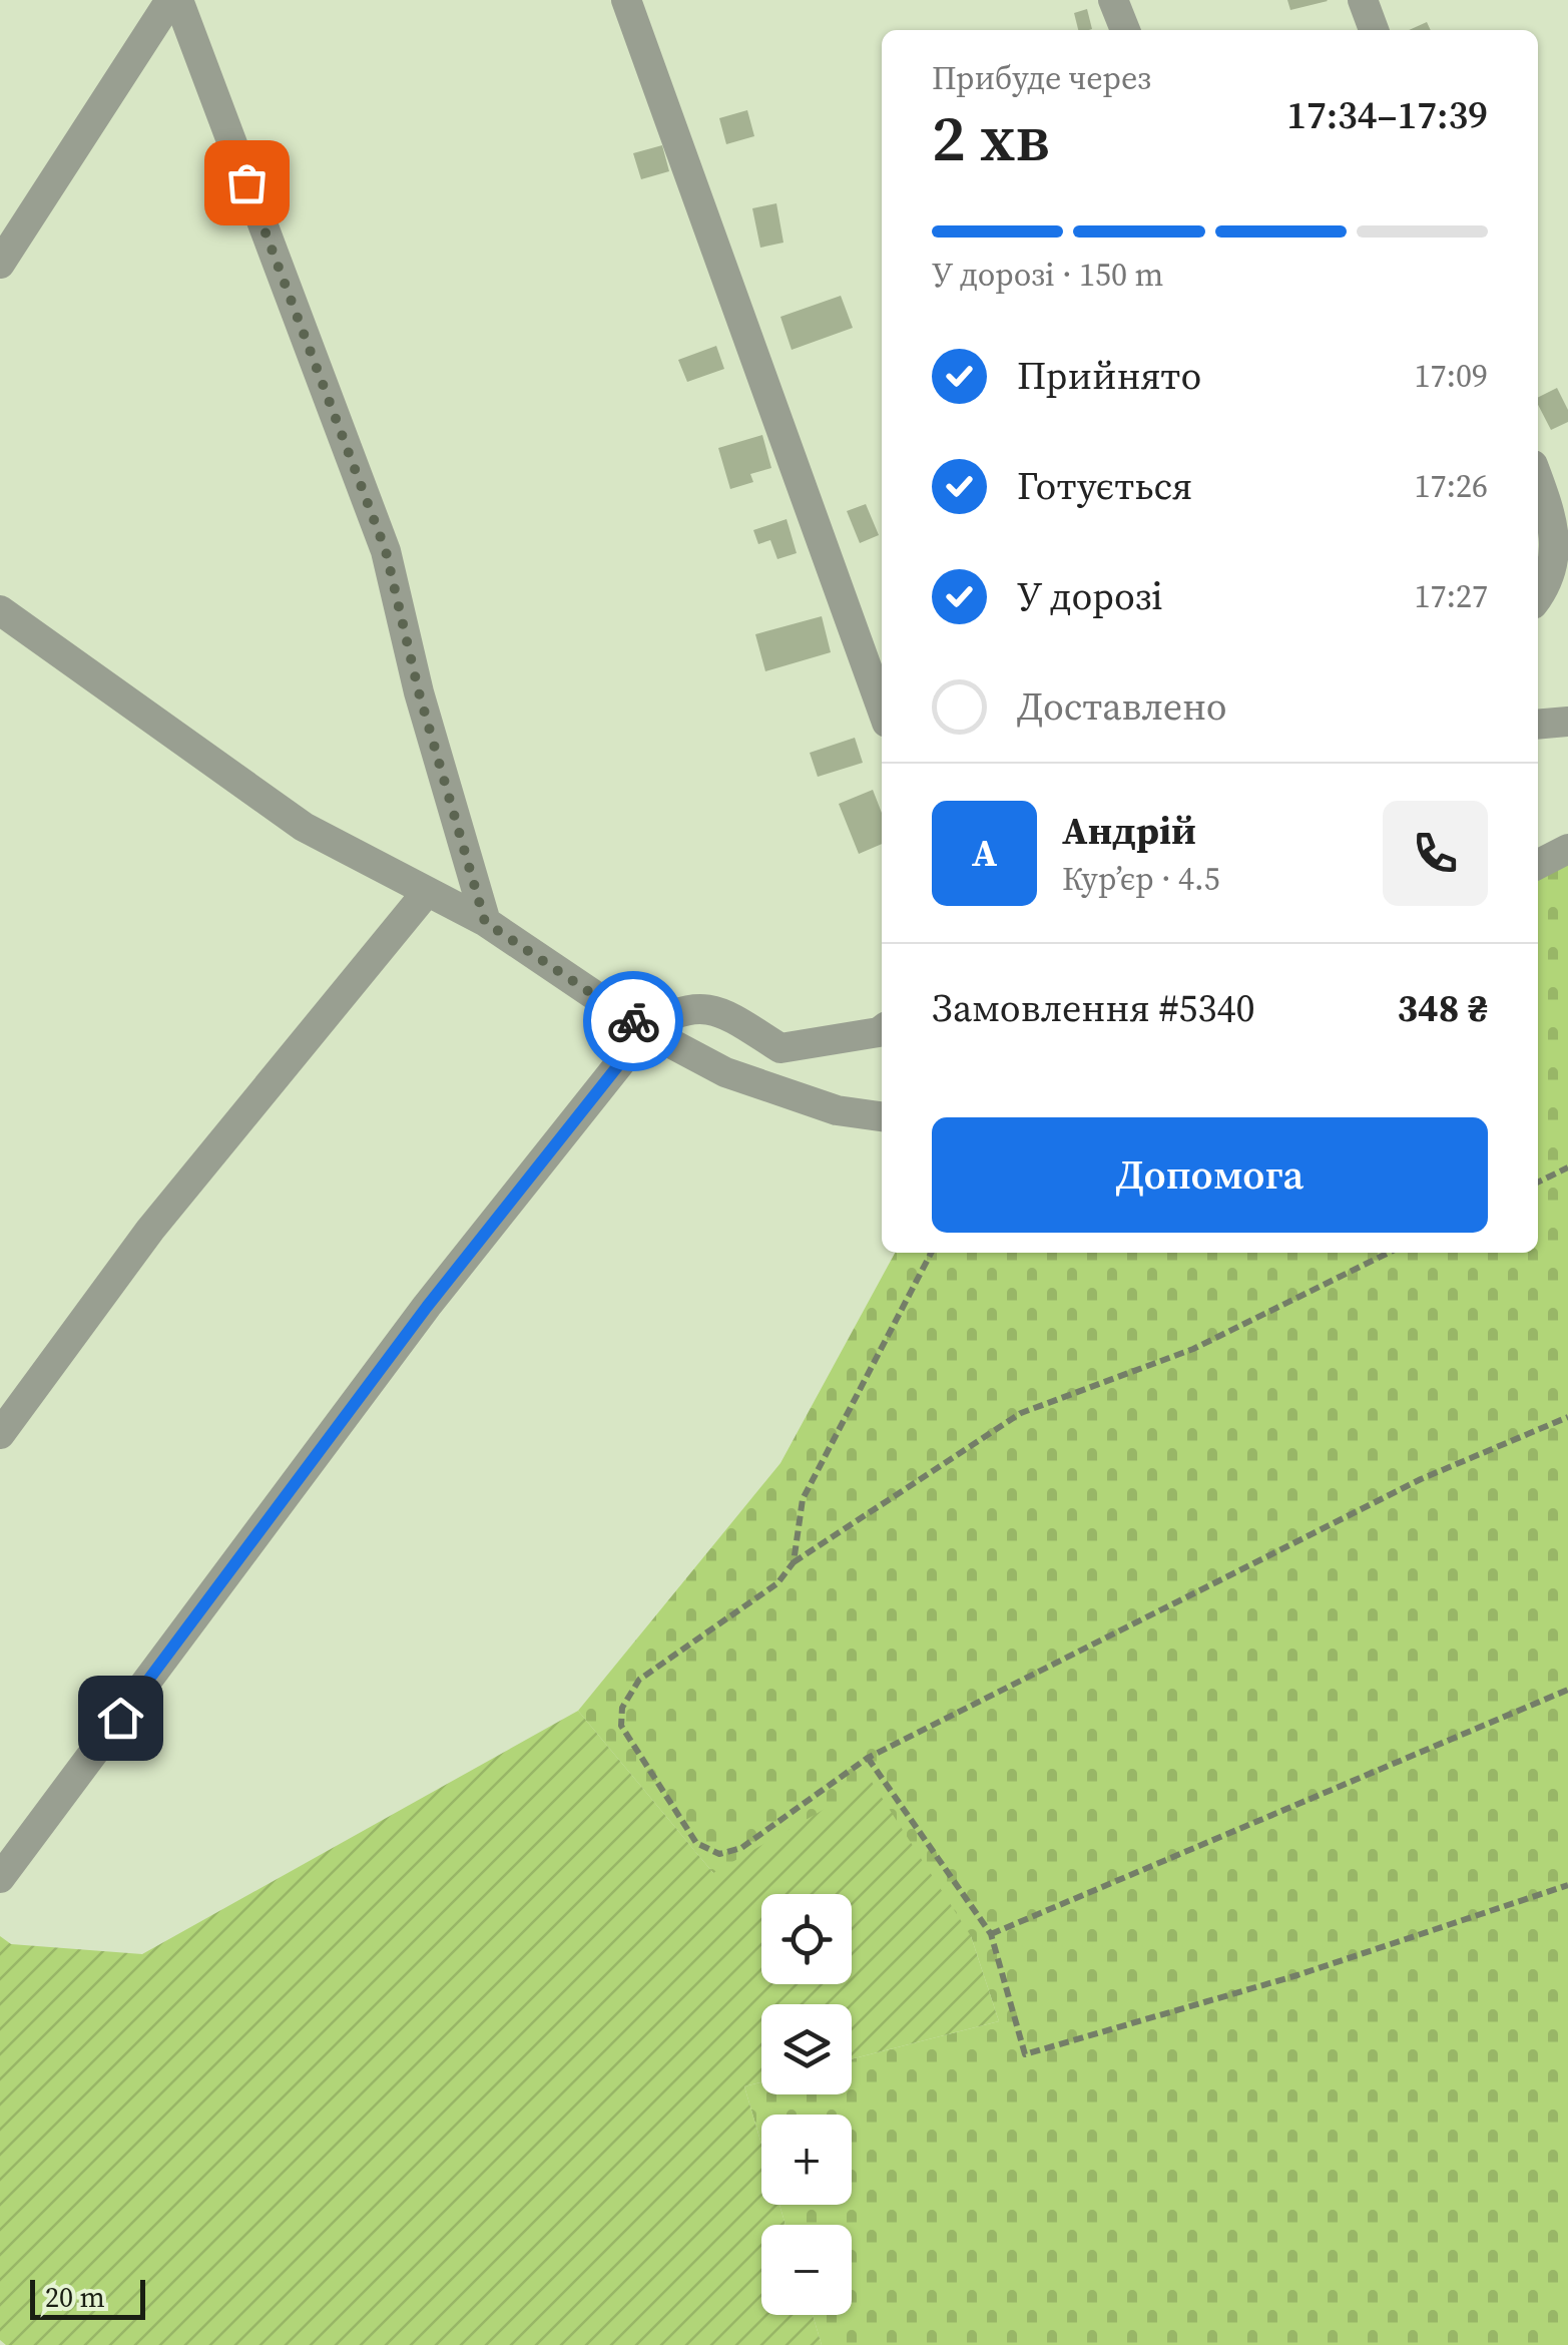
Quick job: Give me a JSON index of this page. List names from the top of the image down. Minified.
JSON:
{"scale_bar":"20 m","page":{"heading":["2 хв","Прибуде через","17:34–17:39"],"panel":["Андрій","Кур’єр · 4.5","Замовлення #5340","348 ₴"],"bar":"У дорозі · 150 m","list":[["Прийнято","17:09"],["Готується","17:26"],["У дорозі","17:27"],"Доставлено"],"round":"А","buttons":"Допомога","map_buttons":["+","−"],"scale":"20 m"}}
